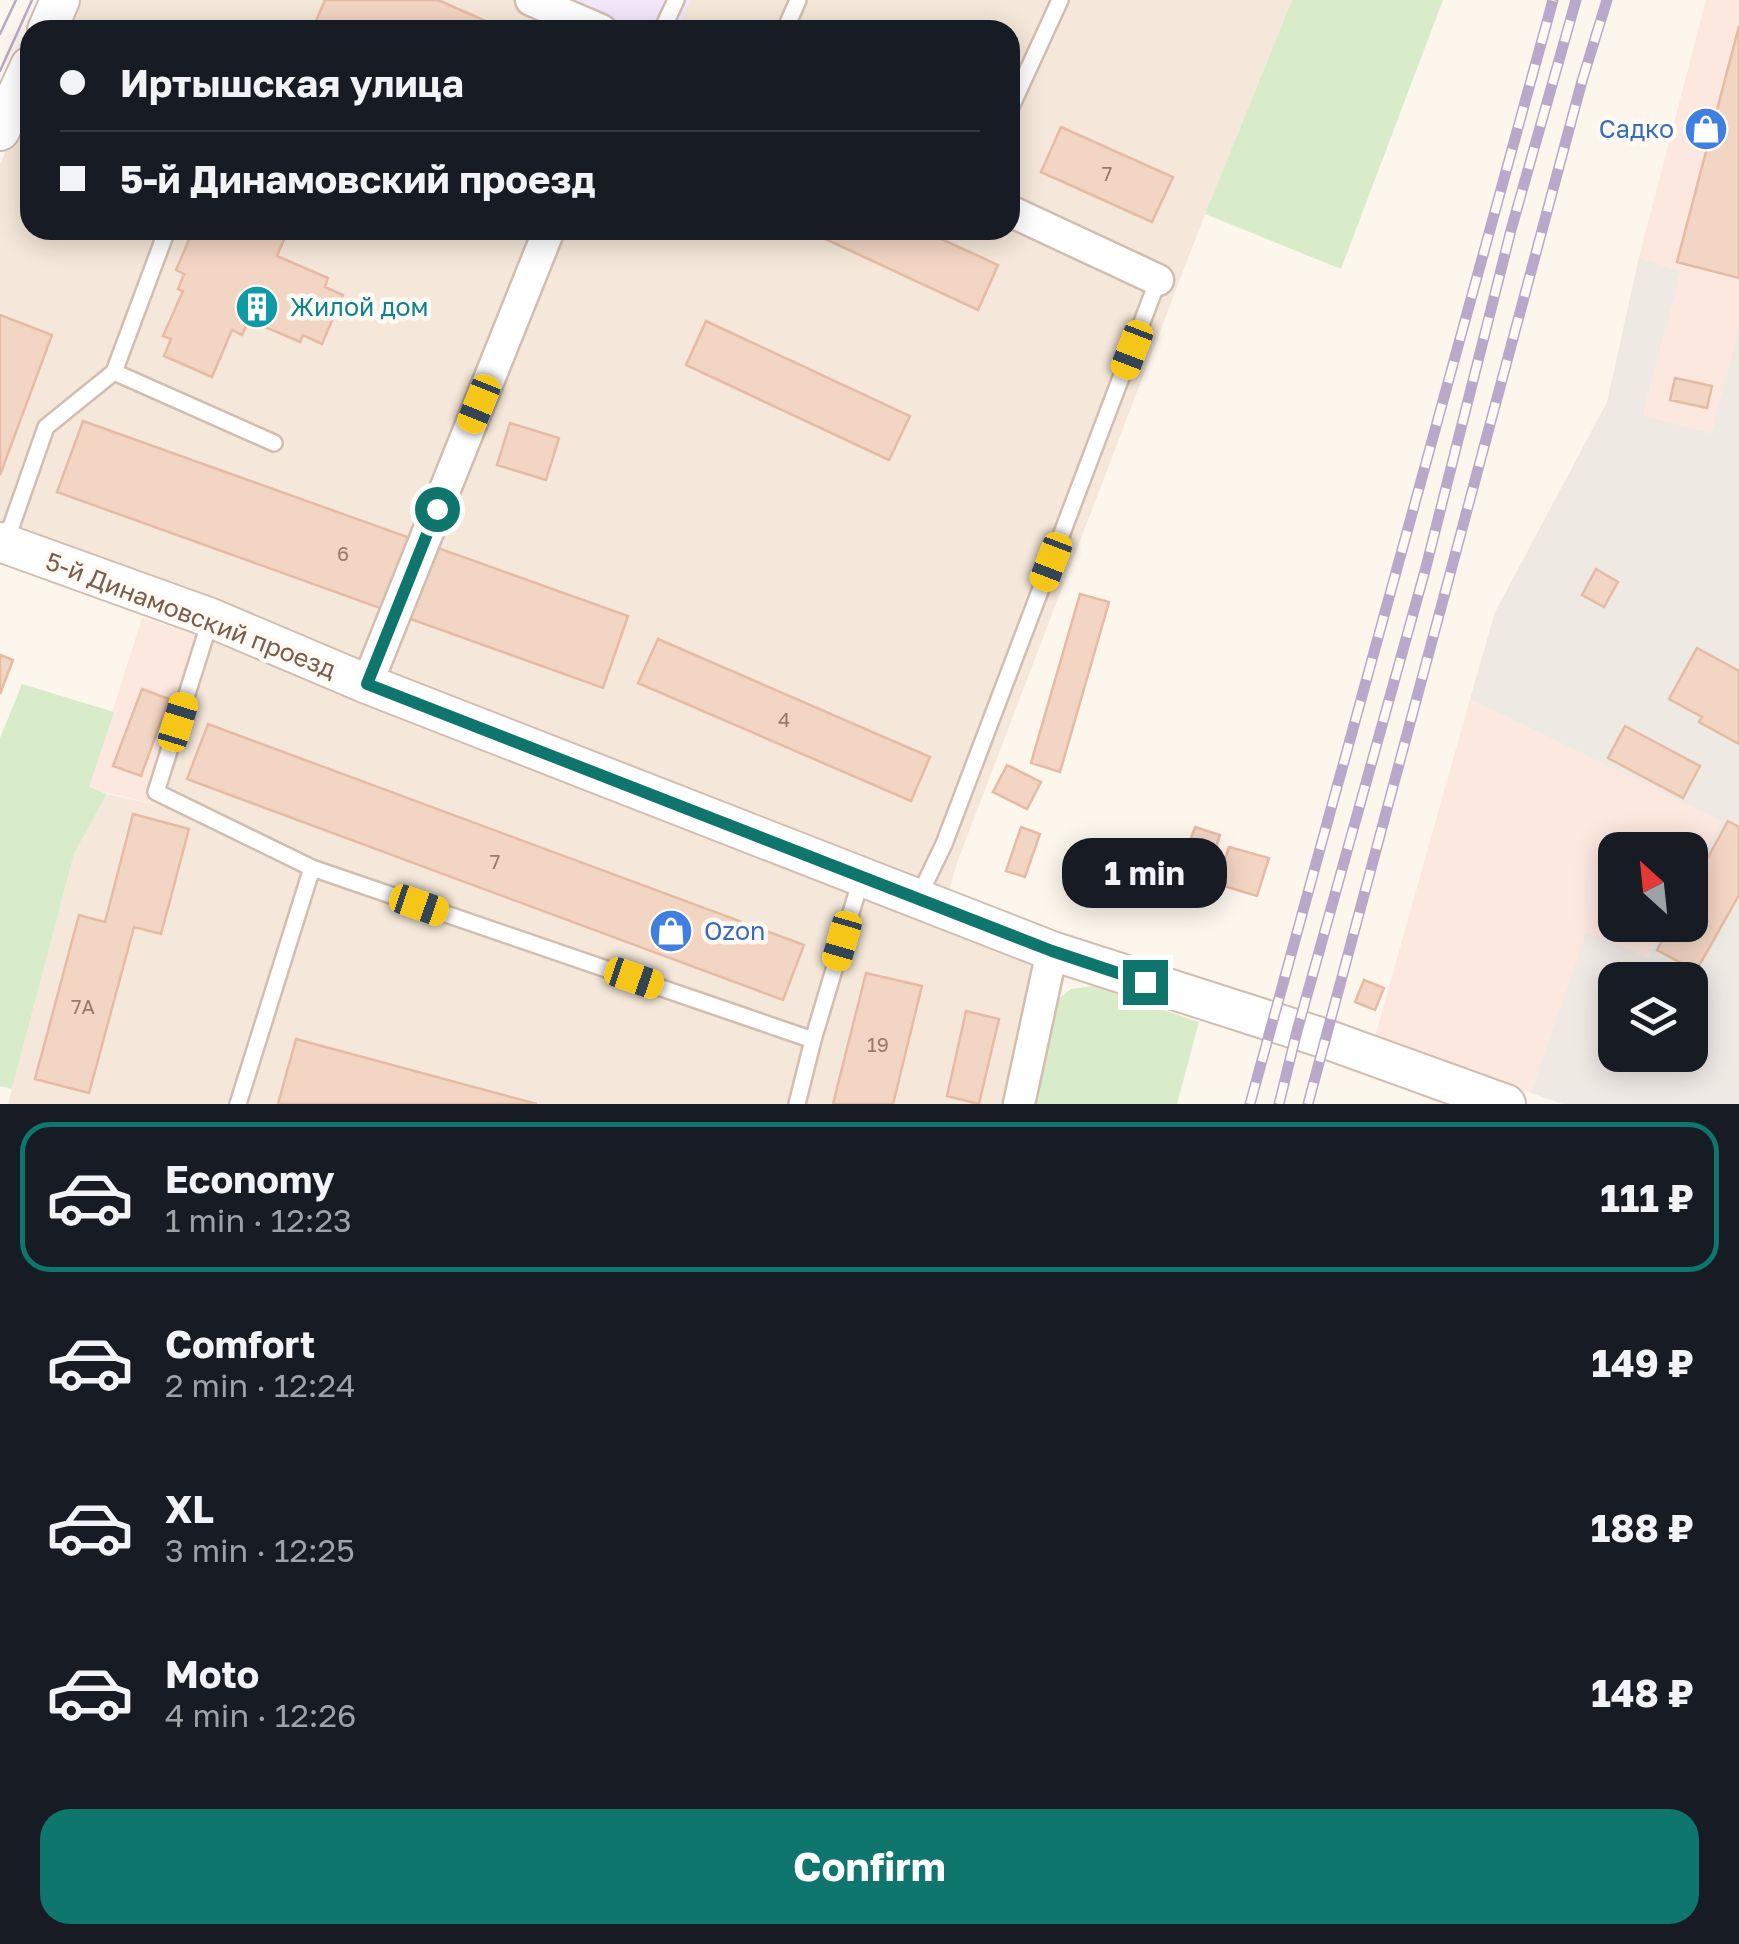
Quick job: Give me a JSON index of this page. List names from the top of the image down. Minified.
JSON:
{"streets":{"street":["5-й Динамовский проезд"]},"places":{"shop":["Садко","Ozon"],"building":["Жилой дом"]},"house_numbers":["7","6","4","7","7А","19"],"north":"top left","page":{"banner":["Иртышская улица","5-й Динамовский проезд"],"bubble":"1 min","list":[{"name":"Economy","note":"1 min · 12:23","value":"111 ₽"},{"name":"Comfort","note":"2 min · 12:24","value":"149 ₽"},{"name":"XL","note":"3 min · 12:25","value":"188 ₽"},{"name":"Moto","note":"4 min · 12:26","value":"148 ₽"}],"buttons":"Confirm"}}
